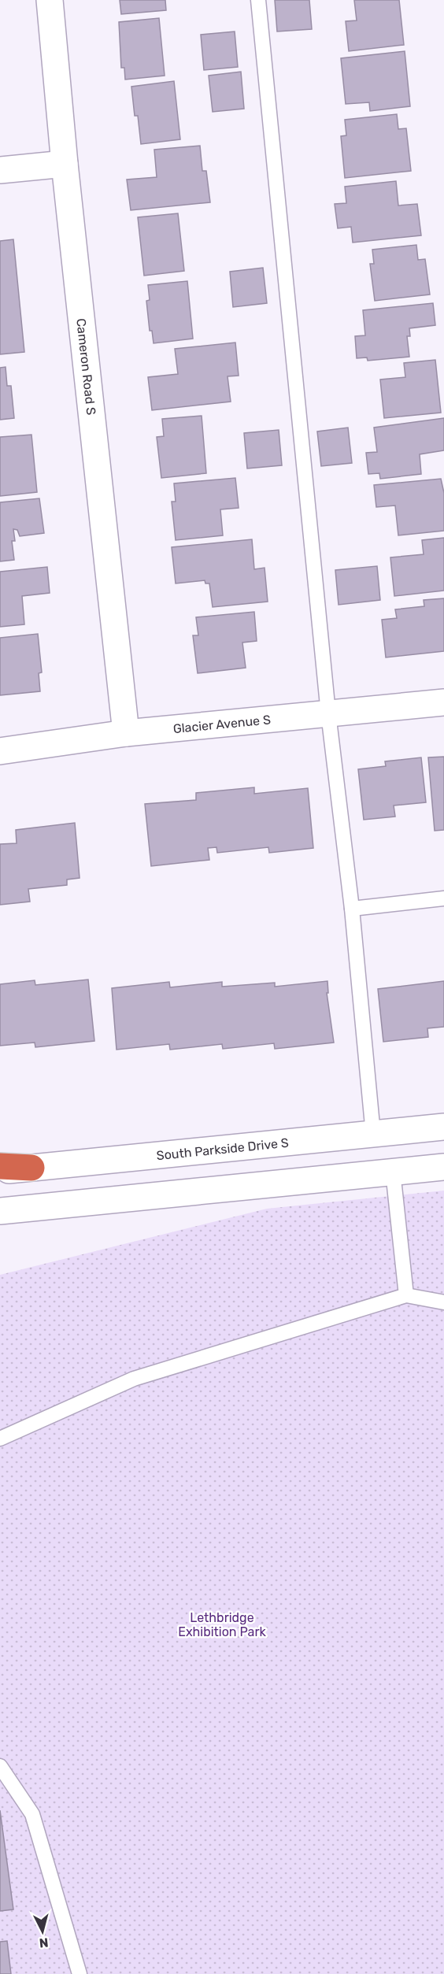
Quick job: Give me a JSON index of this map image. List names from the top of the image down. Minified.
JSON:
{"streets":{"street":["Cameron Road S","Glacier Avenue S","South Parkside Drive S"]},"crossings":[["Cameron Road S","Glacier Avenue S"]],"parks":["Lethbridge Exhibition Park"],"north":"bottom"}
